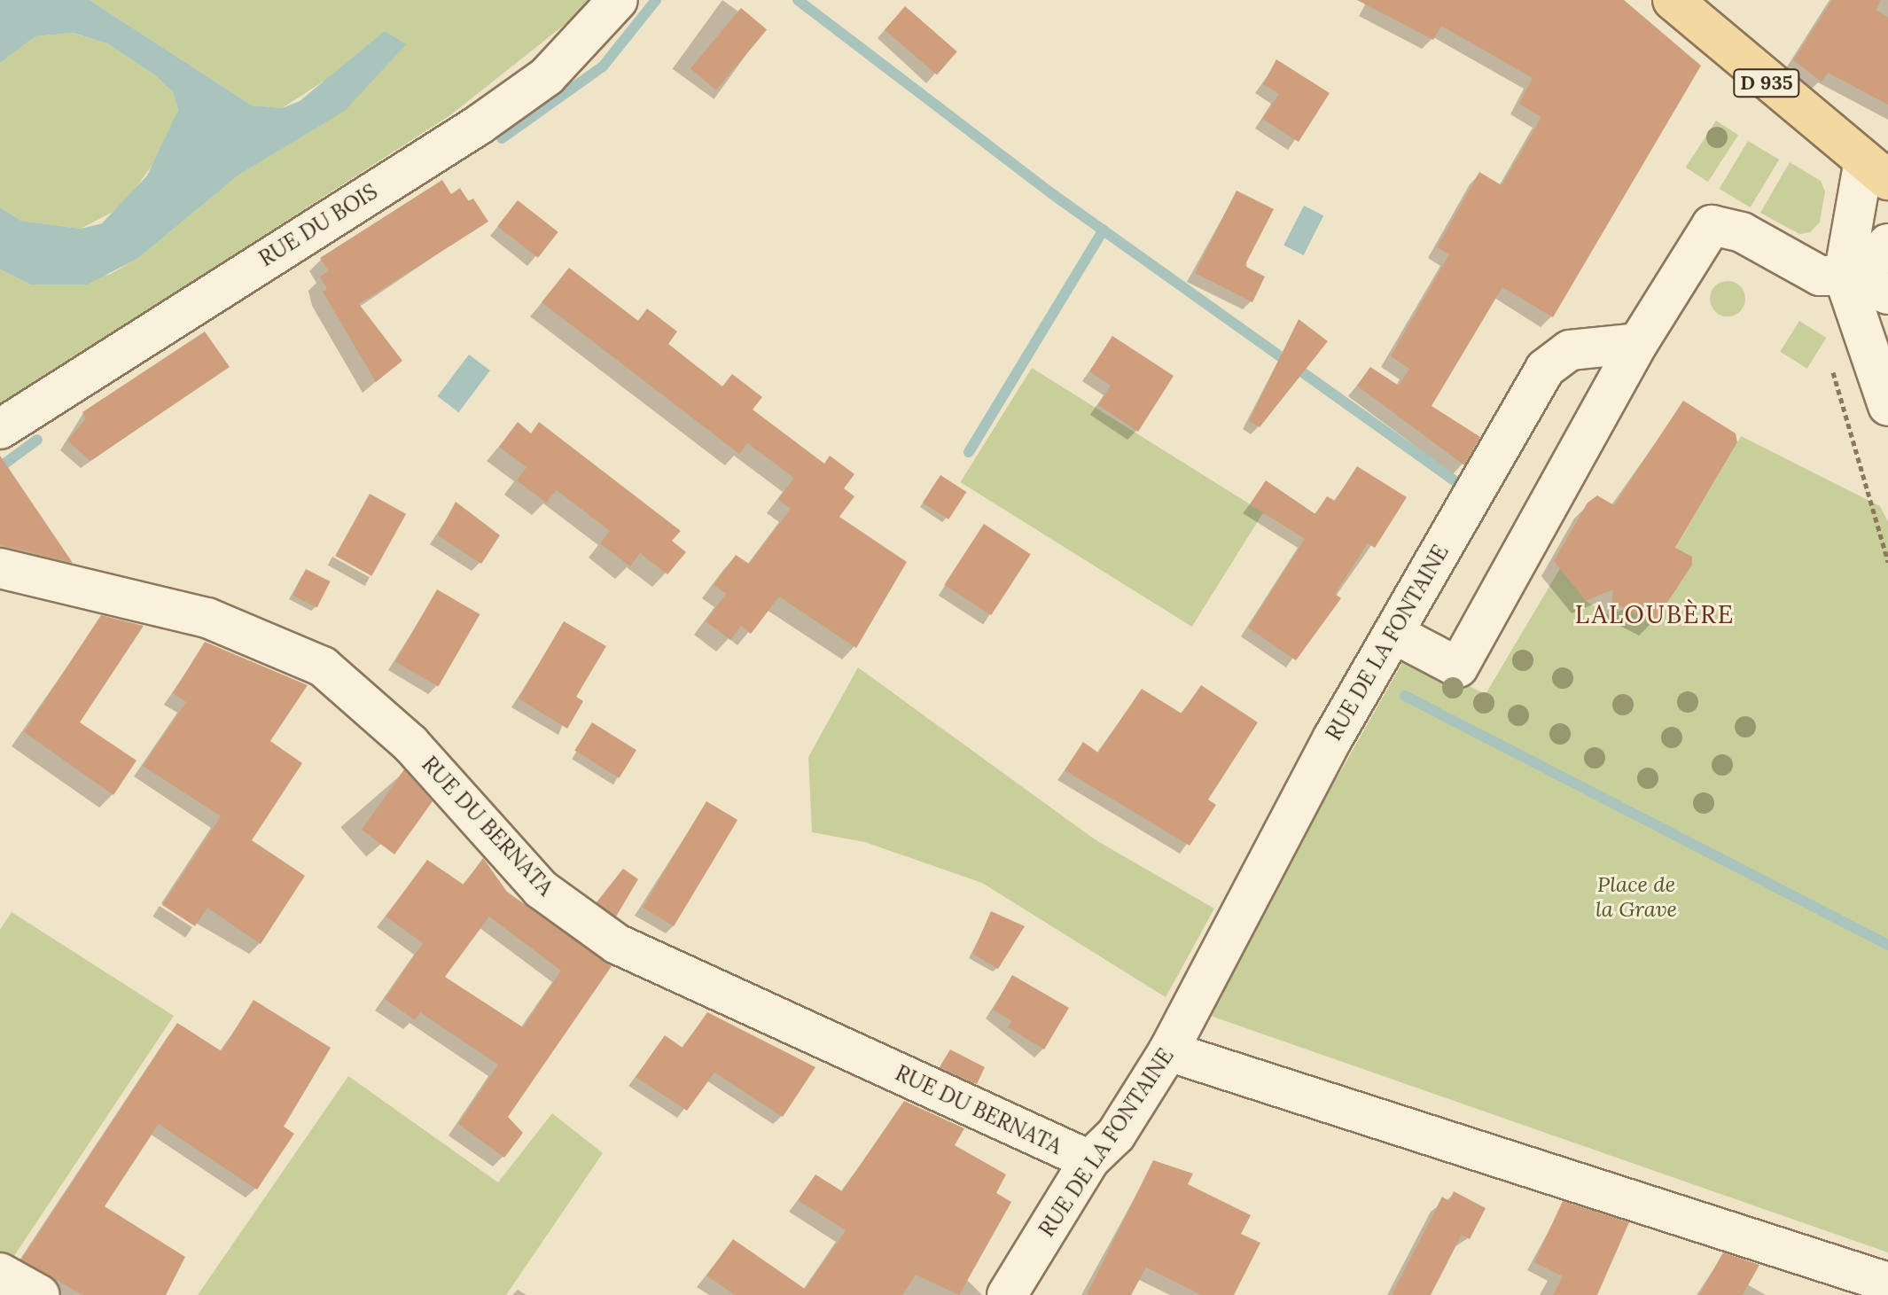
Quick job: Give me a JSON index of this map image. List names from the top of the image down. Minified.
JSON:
{"streets":{"main road":["D 935"],"street":["RUE DU BOIS","RUE DE LA FONTAINE","RUE DU BERNATA"]},"crossings":[["RUE DE LA FONTAINE","RUE DU BERNATA"]],"districts":["LALOUBÈRE"],"parks":["Place de la Grave"]}
